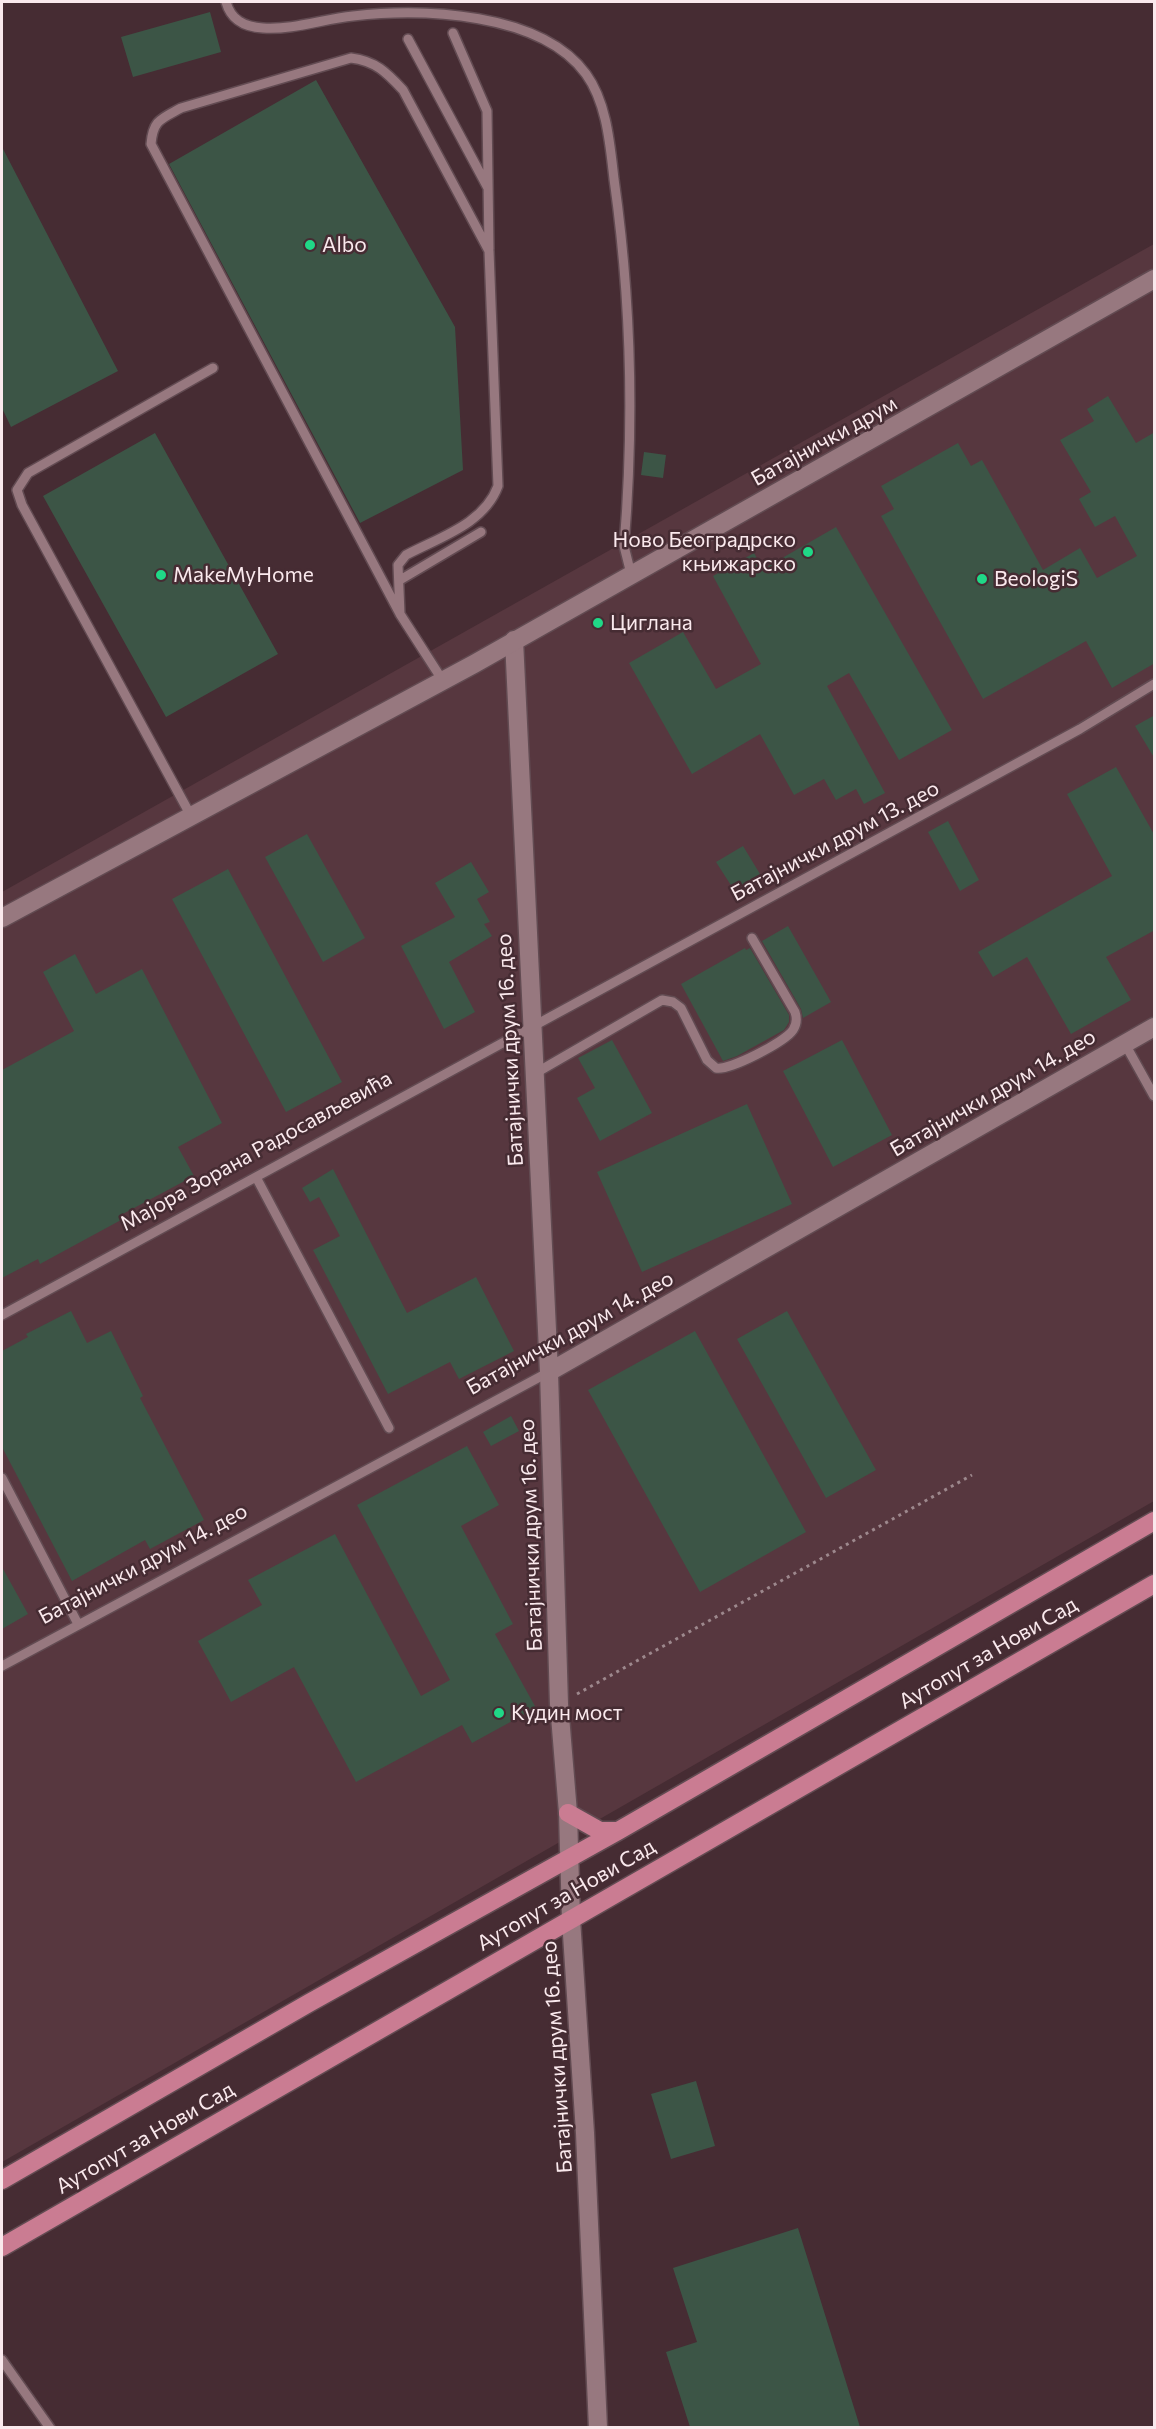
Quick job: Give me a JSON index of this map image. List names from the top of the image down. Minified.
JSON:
{"streets":{"main road":["Аутопут за Нови Сад"],"street":["Батајнички друм","Батајнички друм 16. део","Батајнички друм 14. део"],"lane":["Батајнички друм 13. део","Мајора Зорана Радосављевића"]},"crossings":[["Батајнички друм","Батајнички друм 16. део"],["Батајнички друм 13. део","Батајнички друм 16. део"],["Батајнички друм 13. део","Мајора Зорана Радосављевића"],["Батајнички друм 16. део","Батајнички друм 14. део"],["Батајнички друм 16. део","Мајора Зорана Радосављевића"],["Батајнички друм 16. део","Аутопут за Нови Сад"]],"places":["Albo","Ново Београдрско књижарско","MakeMyHome","BeologiS","Циглана","Кудин мост"]}
